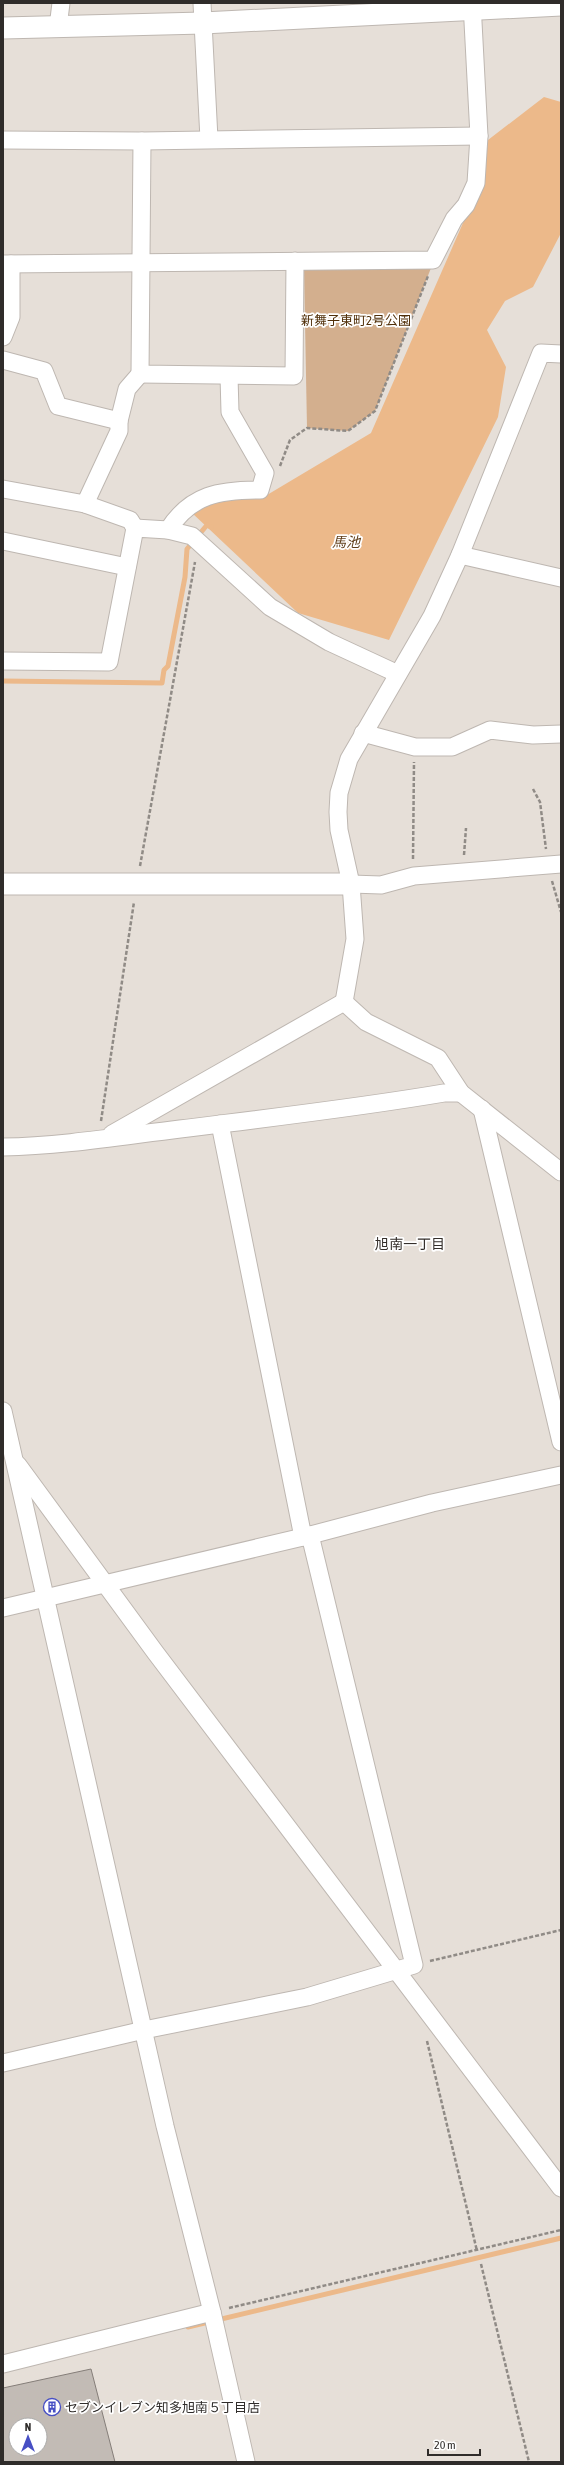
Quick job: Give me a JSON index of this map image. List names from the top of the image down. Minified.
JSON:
{"districts":["旭南一丁目"],"water":["馬池"],"parks":["新舞子東町2号公園"],"places":{"building":["セブンイレブン知多旭南５丁目店"]},"scale_bar":"20 m","north":"top"}
